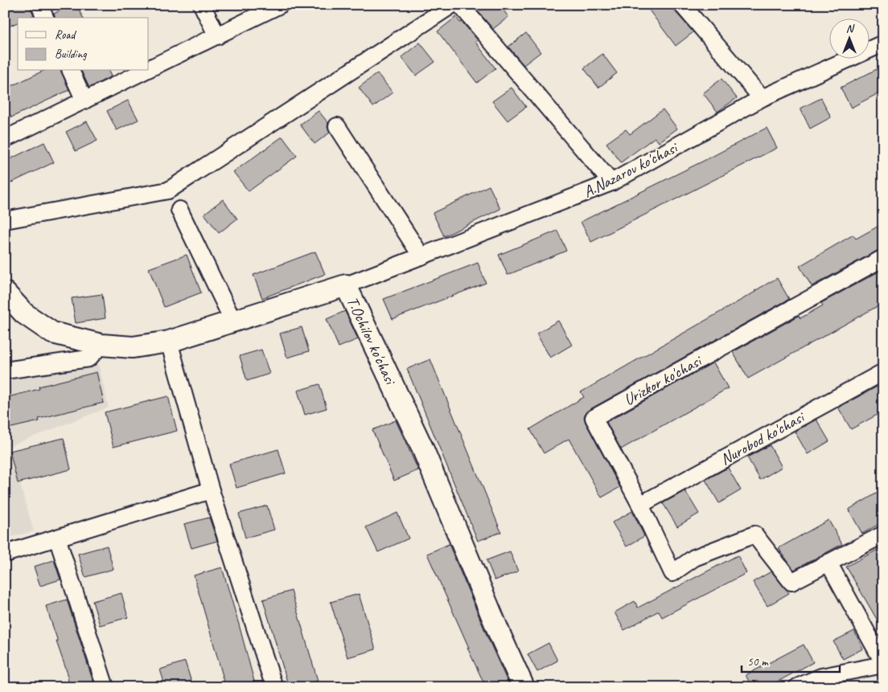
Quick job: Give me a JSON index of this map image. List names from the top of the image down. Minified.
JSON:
{"streets":{"main road":["T.Ochilov ko'chasi"],"street":["A.Nazarov ko'chasi","Urizkor ko'chasi","Nurobod ko'chasi"]},"crossings":[["A.Nazarov ko'chasi","T.Ochilov ko'chasi"],["Urizkor ko'chasi","Nurobod ko'chasi"]],"legend":["Road","Building"],"scale_bar":"50 m","north":"top"}
